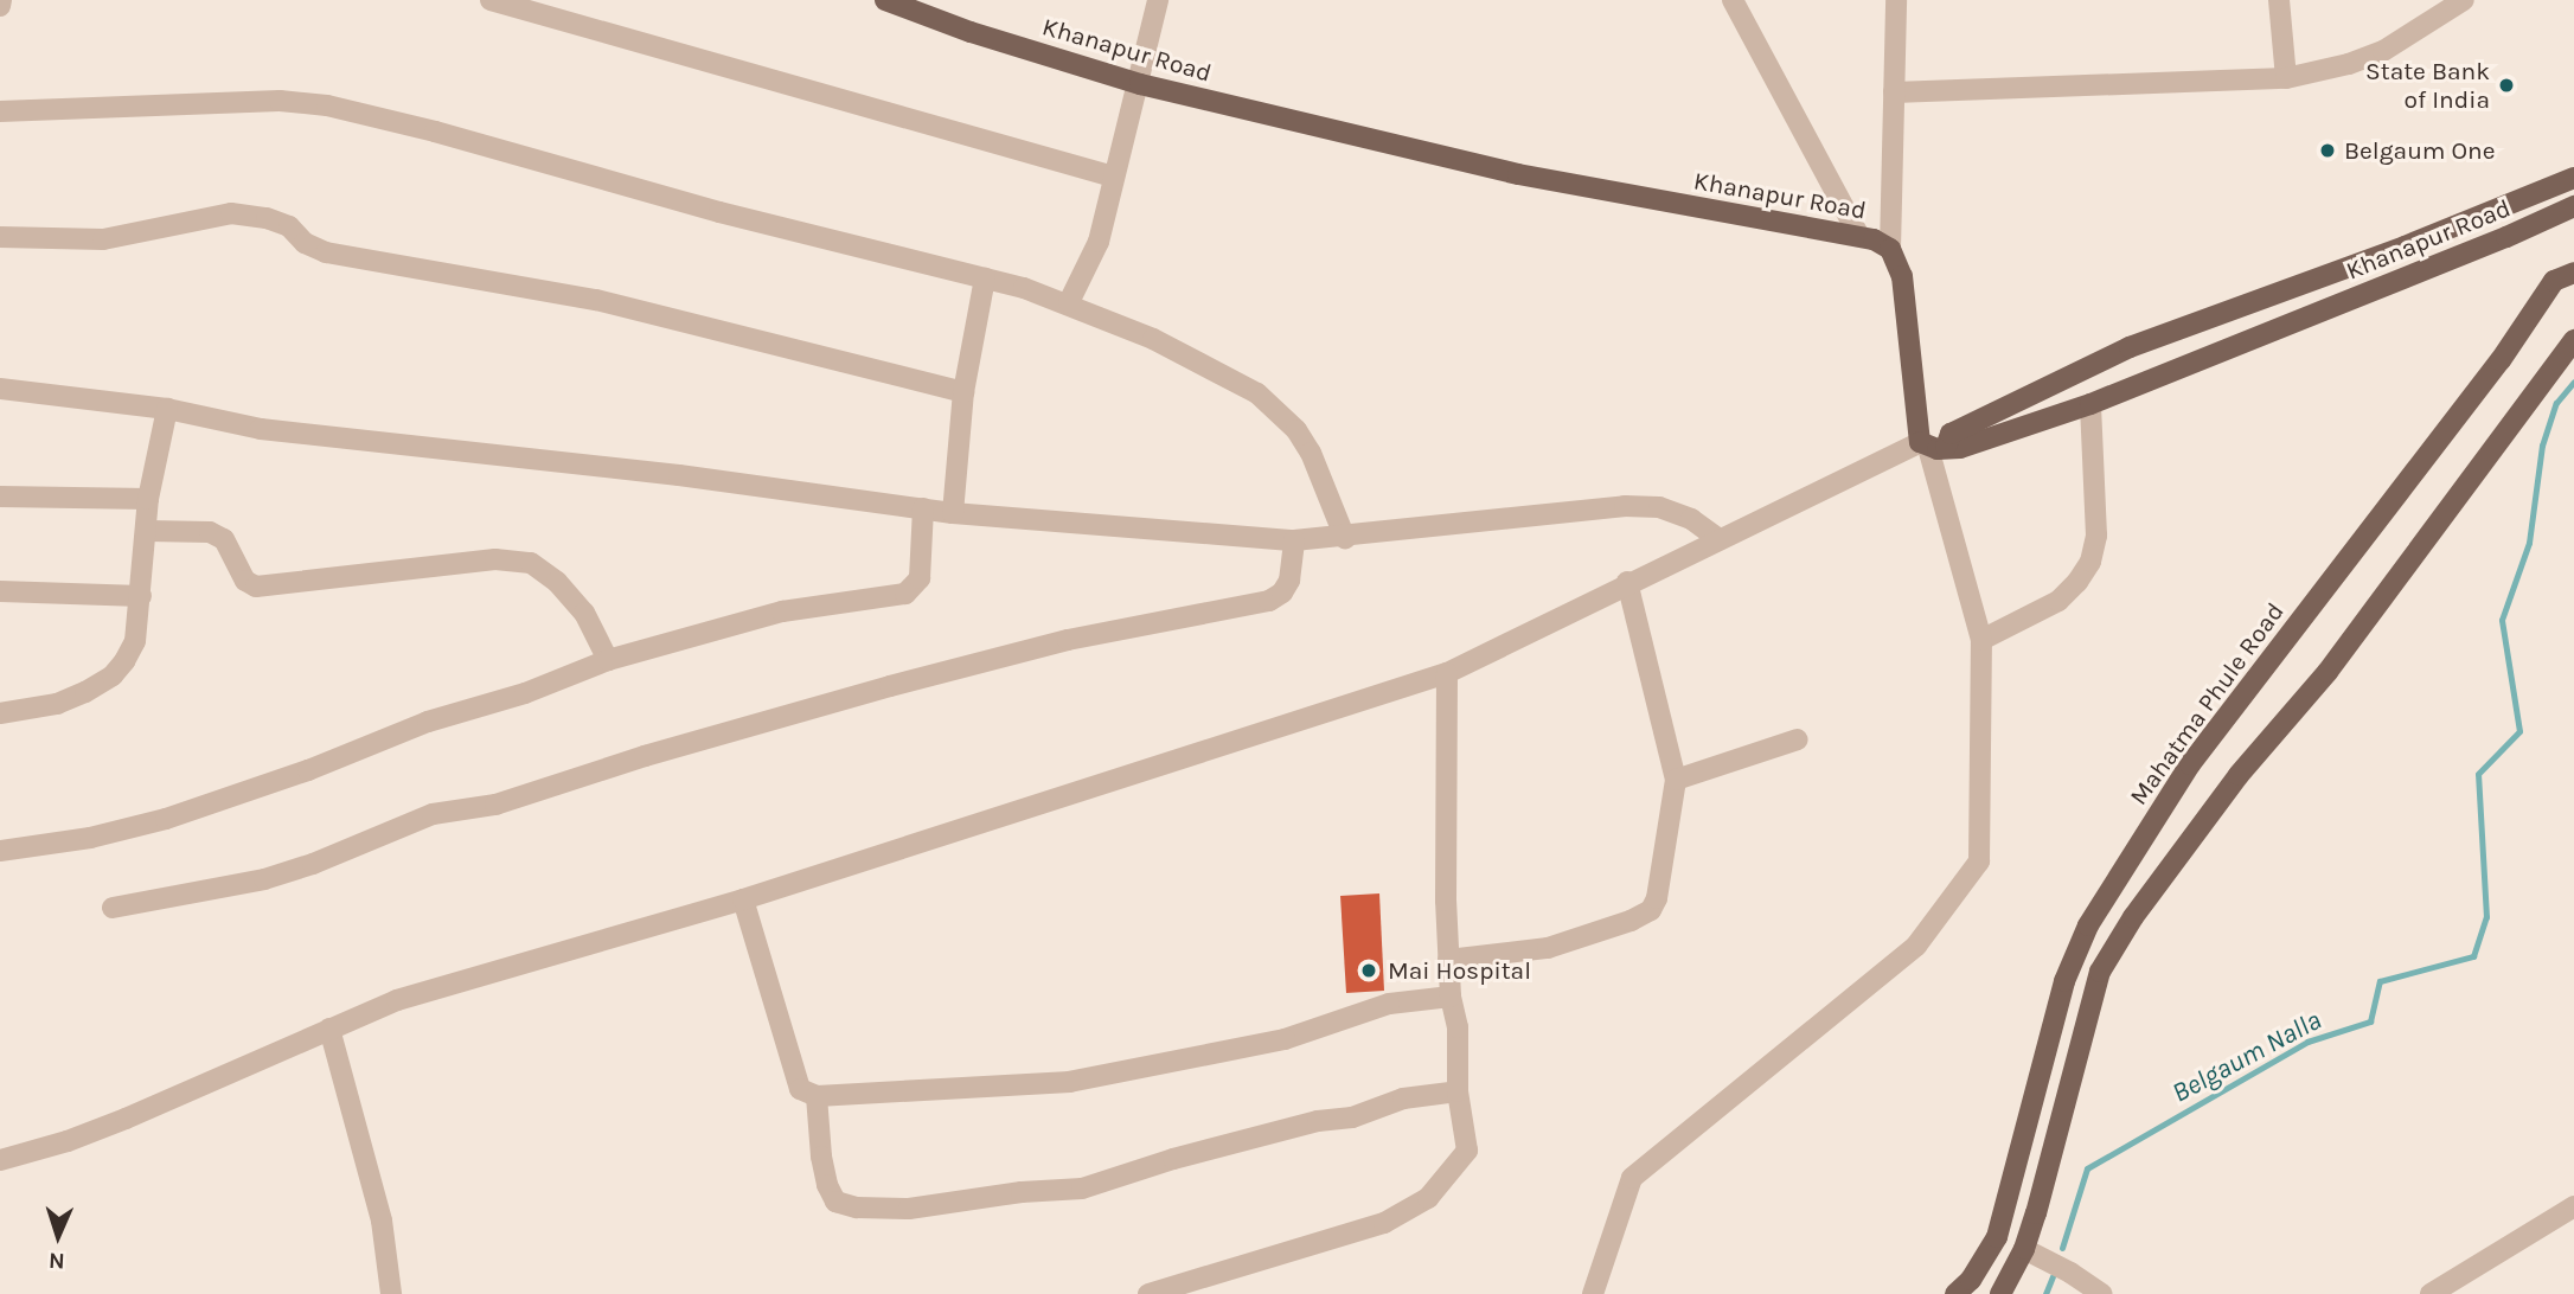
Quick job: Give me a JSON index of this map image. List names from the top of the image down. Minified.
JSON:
{"streets":{"main road":["Khanapur Road","Mahatma Phule Road"]},"water":["Belgaum Nalla"],"places":["State Bank of India","Belgaum One","Mai Hospital"],"north":"bottom"}
